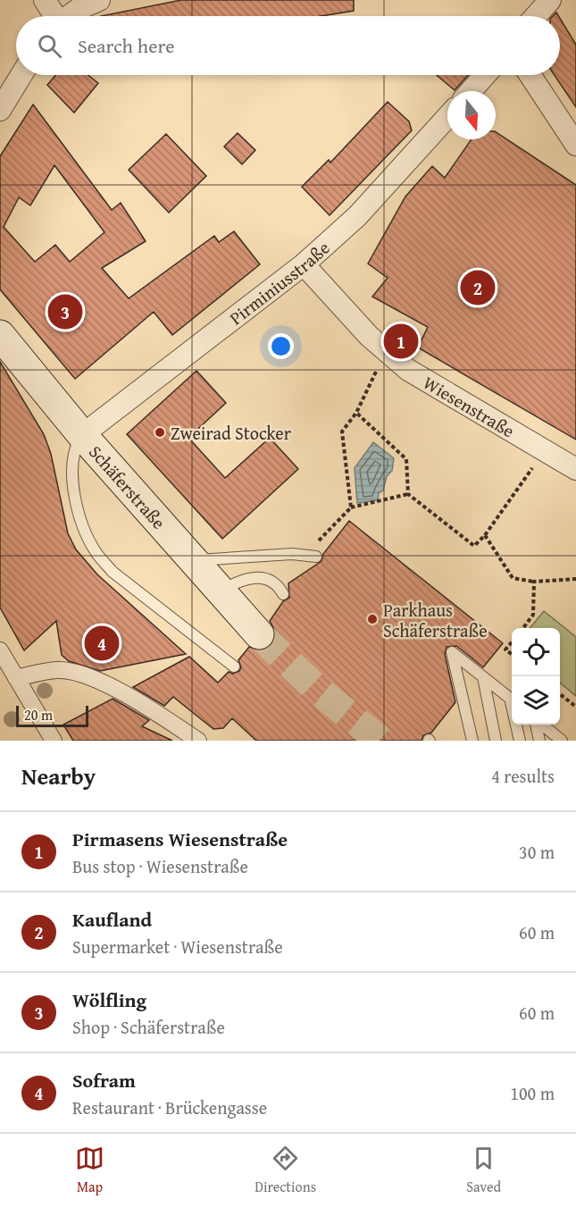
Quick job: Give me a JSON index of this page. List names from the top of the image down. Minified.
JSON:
{"streets":{"main road":["Schäferstraße"],"street":["Pirminiusstraße","Wiesenstraße"]},"crossings":[["Pirminiusstraße","Wiesenstraße"],["Pirminiusstraße","Schäferstraße"]],"places":["Zweirad Stocker","Parkhaus Schäferstraße"],"scale_bar":"20 m","north":"bottom","page":{"search":"Search here","pins":["2","3","1","4"],"scale":"20 m","heading":["Nearby","4 results"],"list":[{"mark":"1","name":"Pirmasens Wiesenstraße","note":"Bus stop · Wiesenstraße","value":"30 m"},{"mark":"2","name":"Kaufland","note":"Supermarket · Wiesenstraße","value":"60 m"},{"mark":"3","name":"Wölfling","note":"Shop · Schäferstraße","value":"60 m"},{"mark":"4","name":"Sofram","note":"Restaurant · Brückengasse","value":"100 m"}],"nav":["Map","Directions","Saved"]}}
